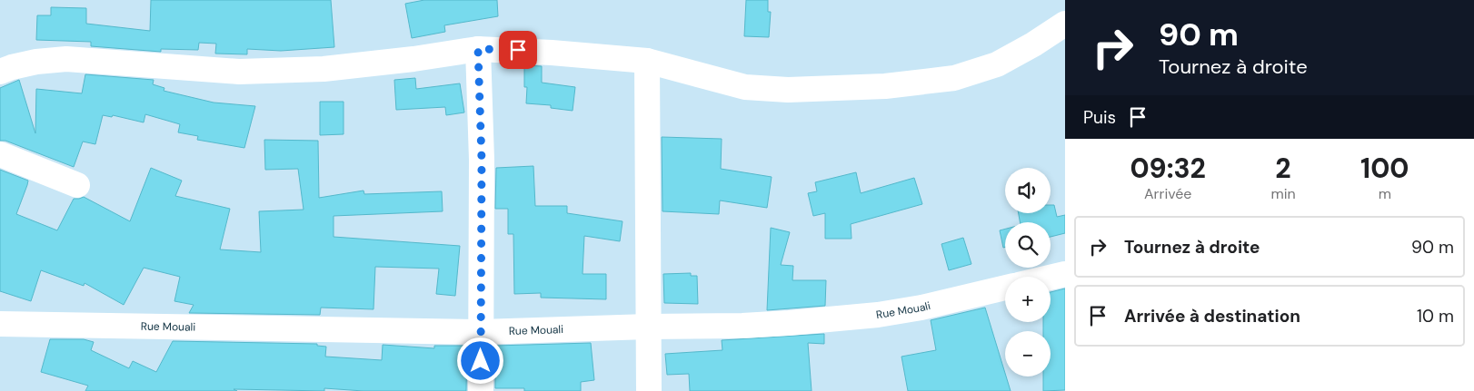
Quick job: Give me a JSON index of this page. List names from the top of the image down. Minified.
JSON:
{"streets":{"street":["Rue Mouali"]},"page":{"turn":["90 m","Tournez à droite"],"then":"Puis","eta":["09:32","Arrivée","2","min","100","m"],"map_buttons":["+","−"],"list":[{"name":"Tournez à droite","value":"90 m"},{"name":"Arrivée à destination","value":"10 m"}]}}
